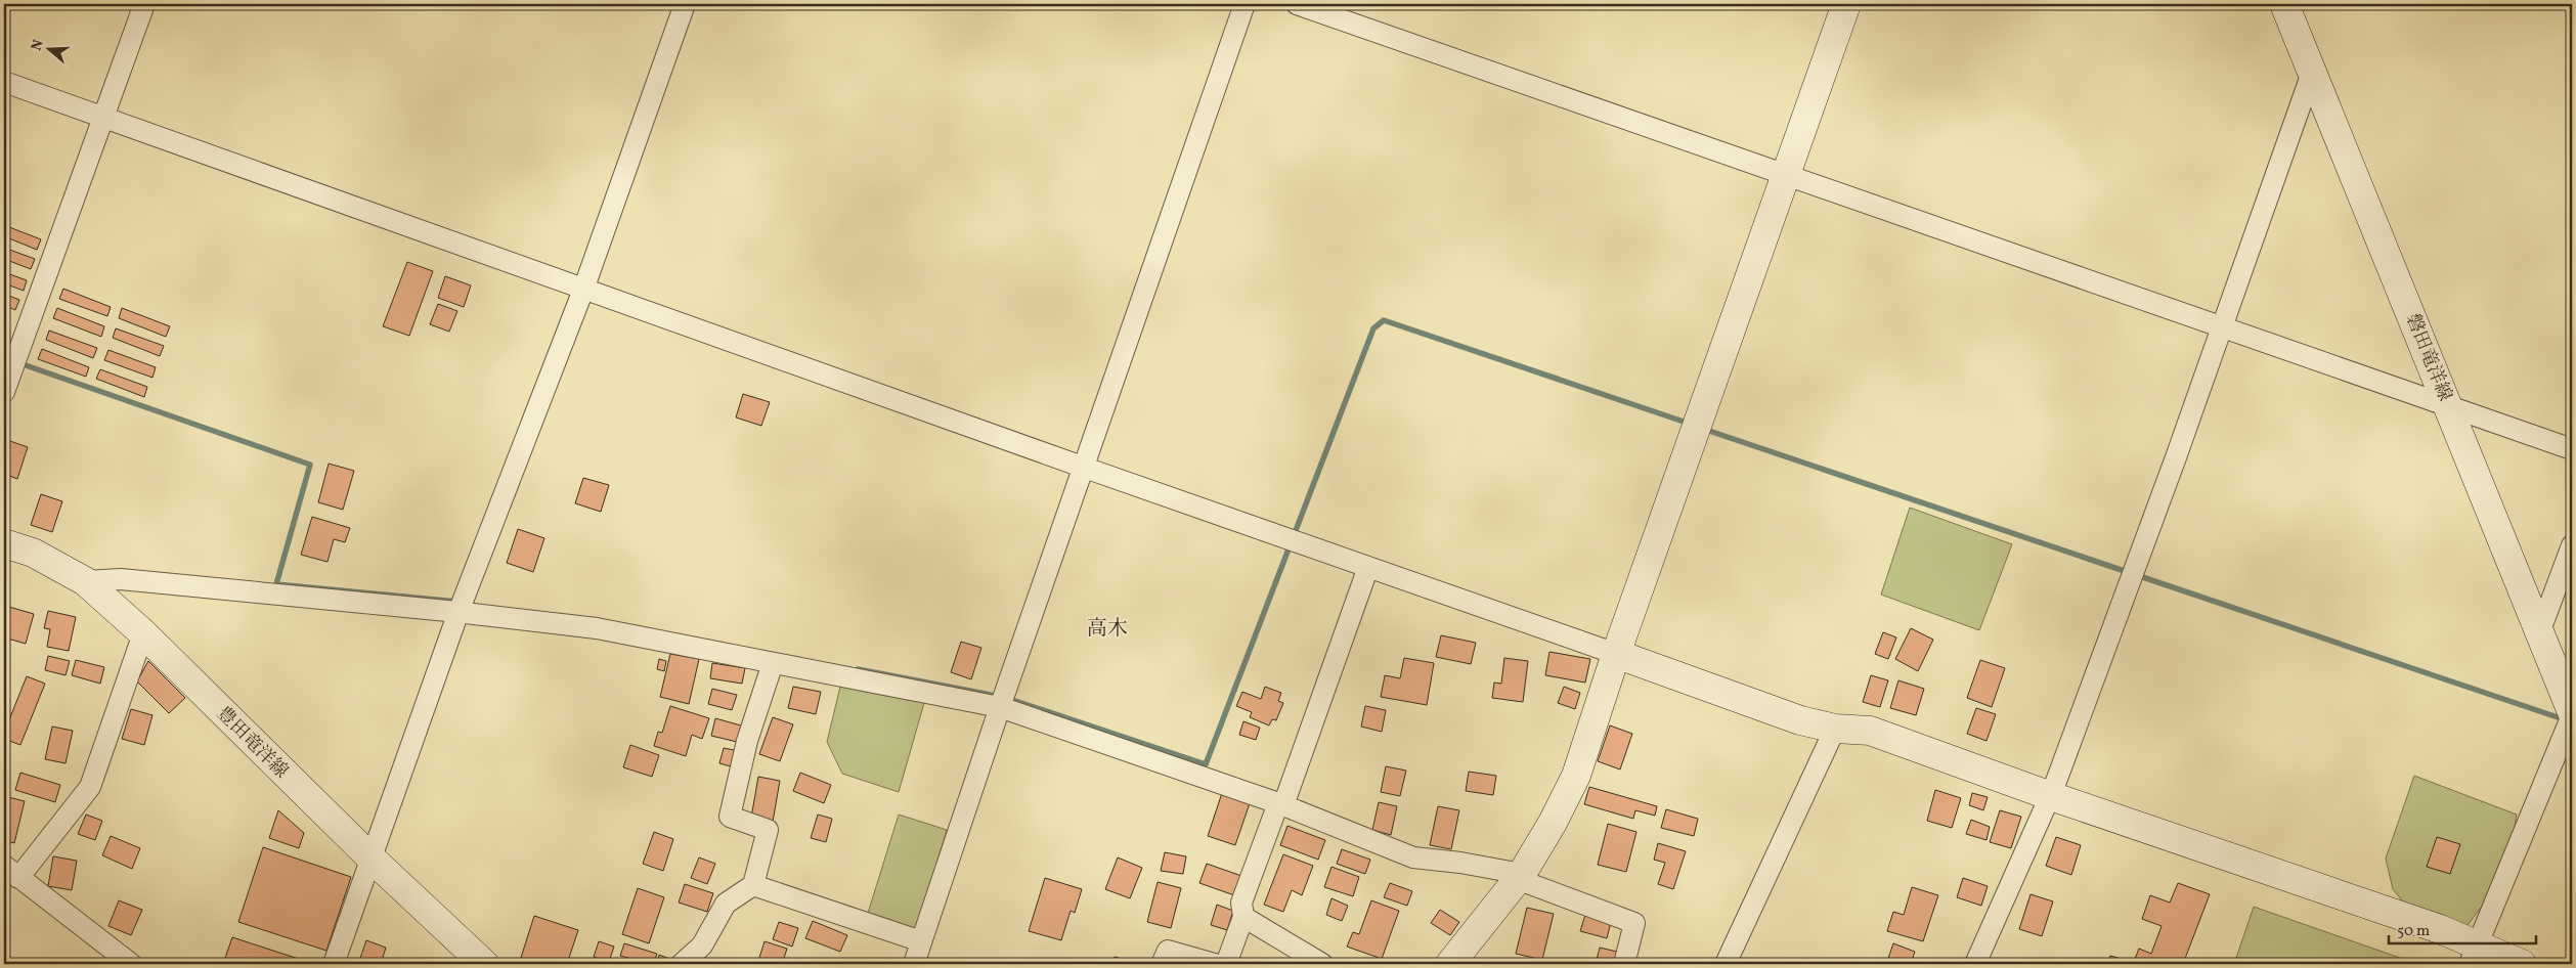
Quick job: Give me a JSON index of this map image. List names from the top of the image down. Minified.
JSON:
{"streets":{"street":["磐田竜洋線","豊田竜洋線"]},"districts":["高木"],"scale_bar":"50 m","north":"left"}
